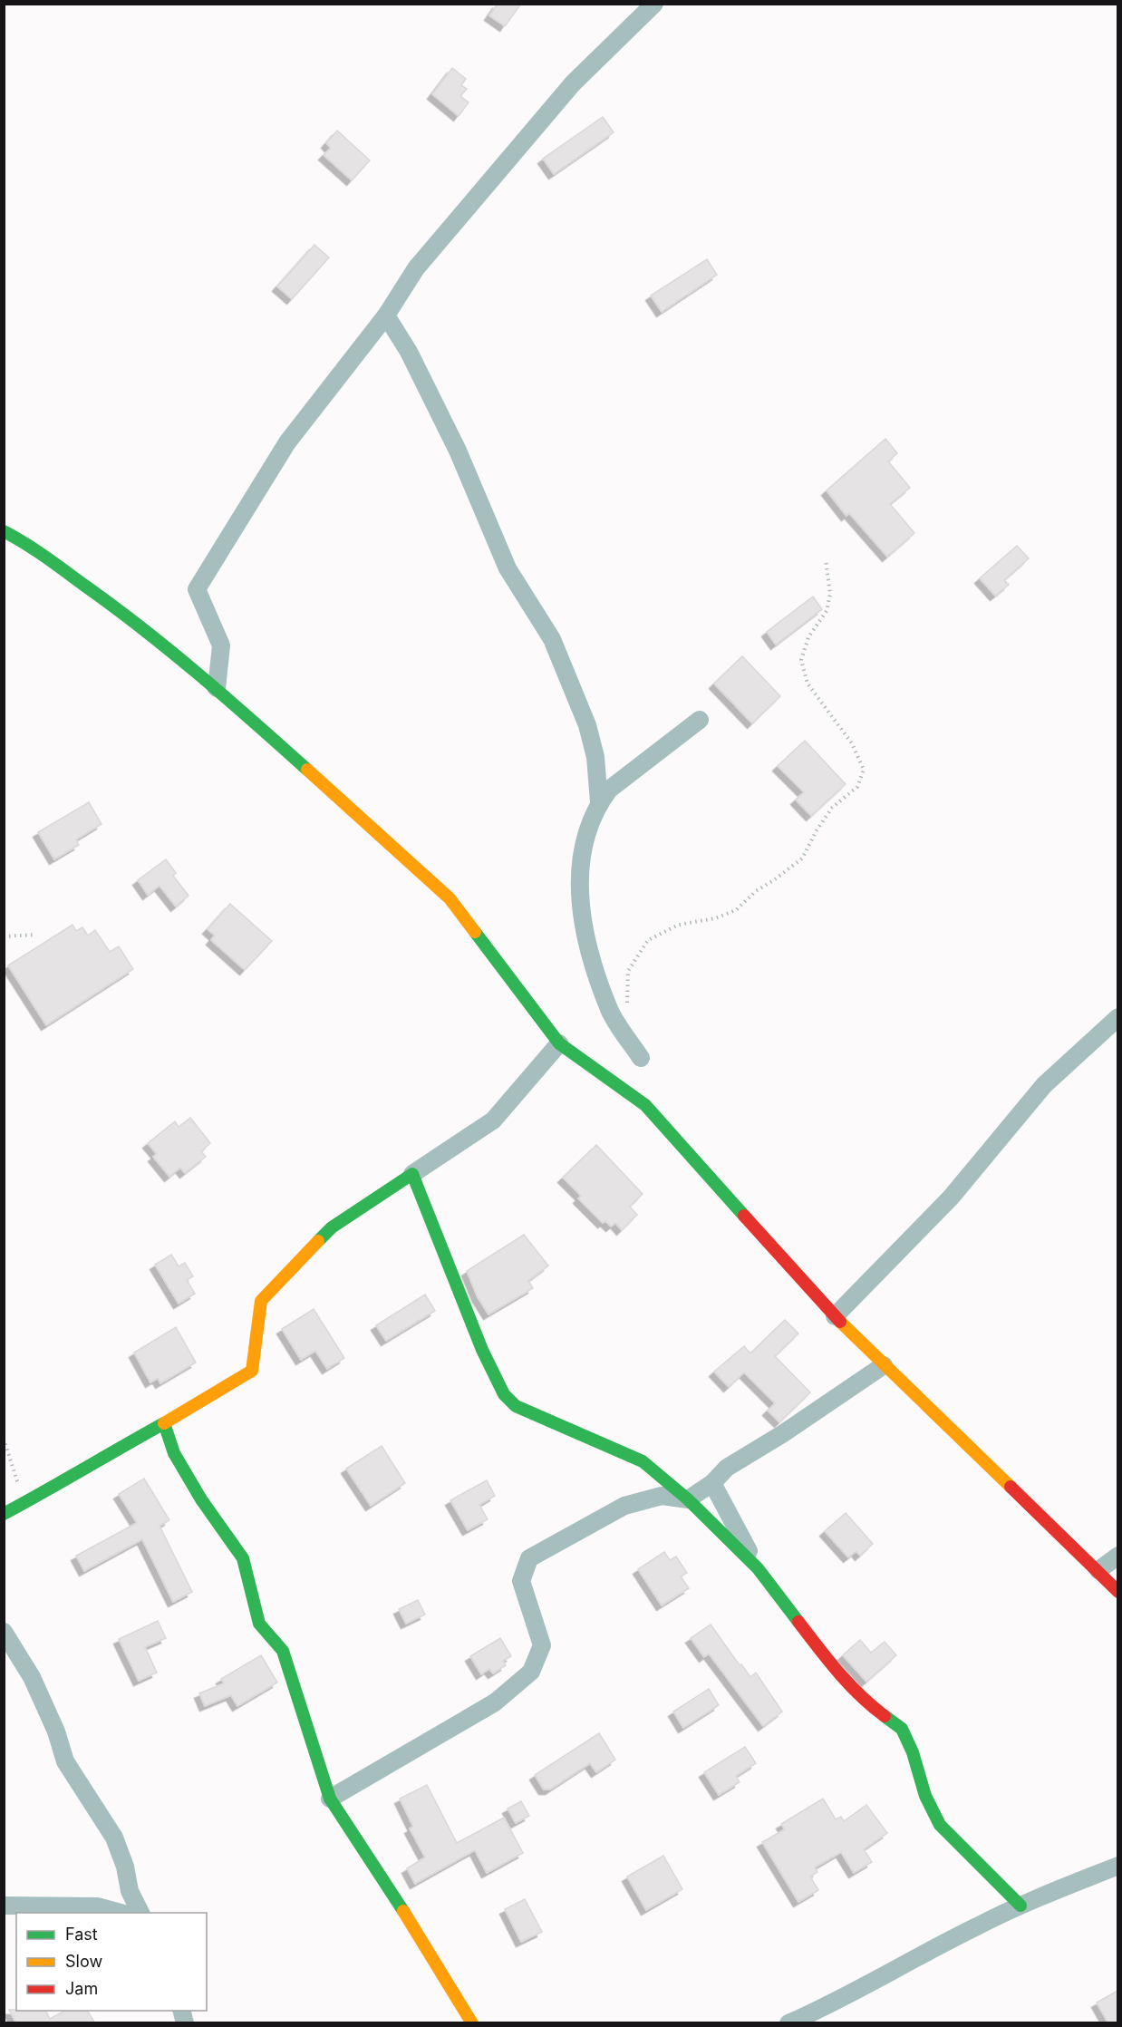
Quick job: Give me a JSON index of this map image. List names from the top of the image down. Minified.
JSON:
{"legend":["Fast","Slow","Jam"]}
